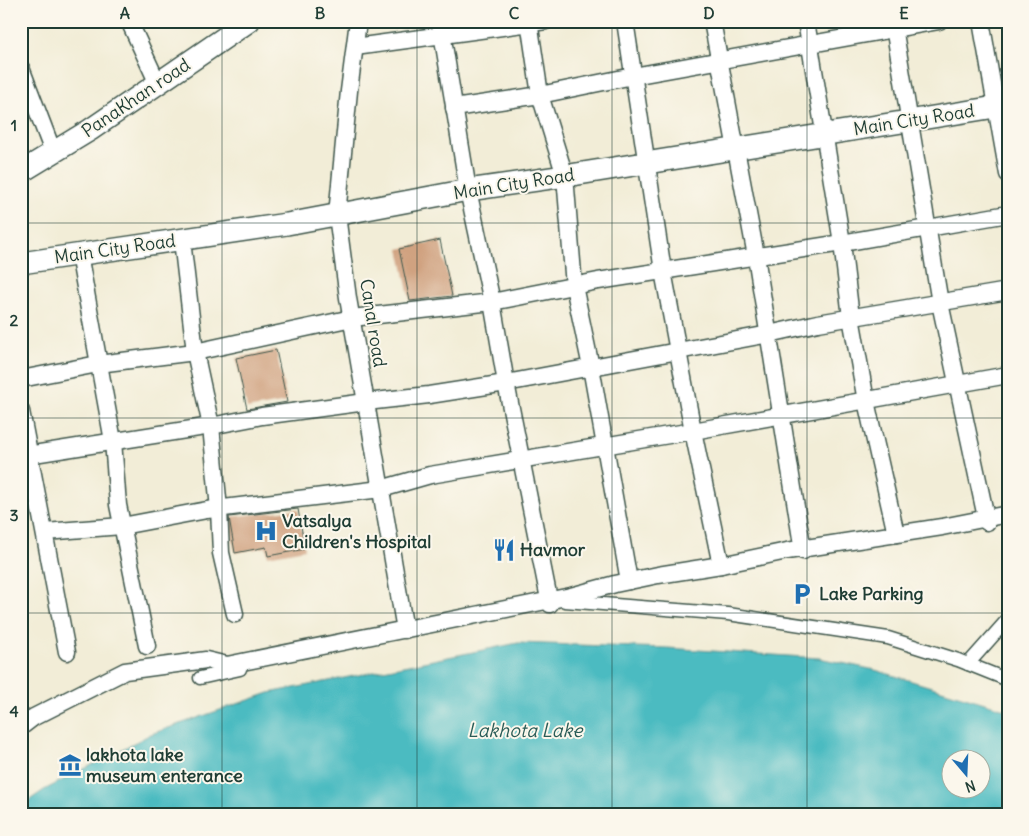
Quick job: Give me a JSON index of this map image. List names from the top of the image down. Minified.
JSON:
{"streets":{"street":["PanaKhan road","Main City Road","Canal road"]},"crossings":[["Main City Road","Canal road"]],"water":["Lakhota Lake"],"places":{"hospital":["Vatsalya Children's Hospital"],"restaurant":["Havmor"],"parking":["Lake Parking"],"museum":["lakhota lake museum enterance"]},"north":"bottom","grid":{"columns":["A","B","C","D","E"],"rows":["1","2","3","4"]}}
